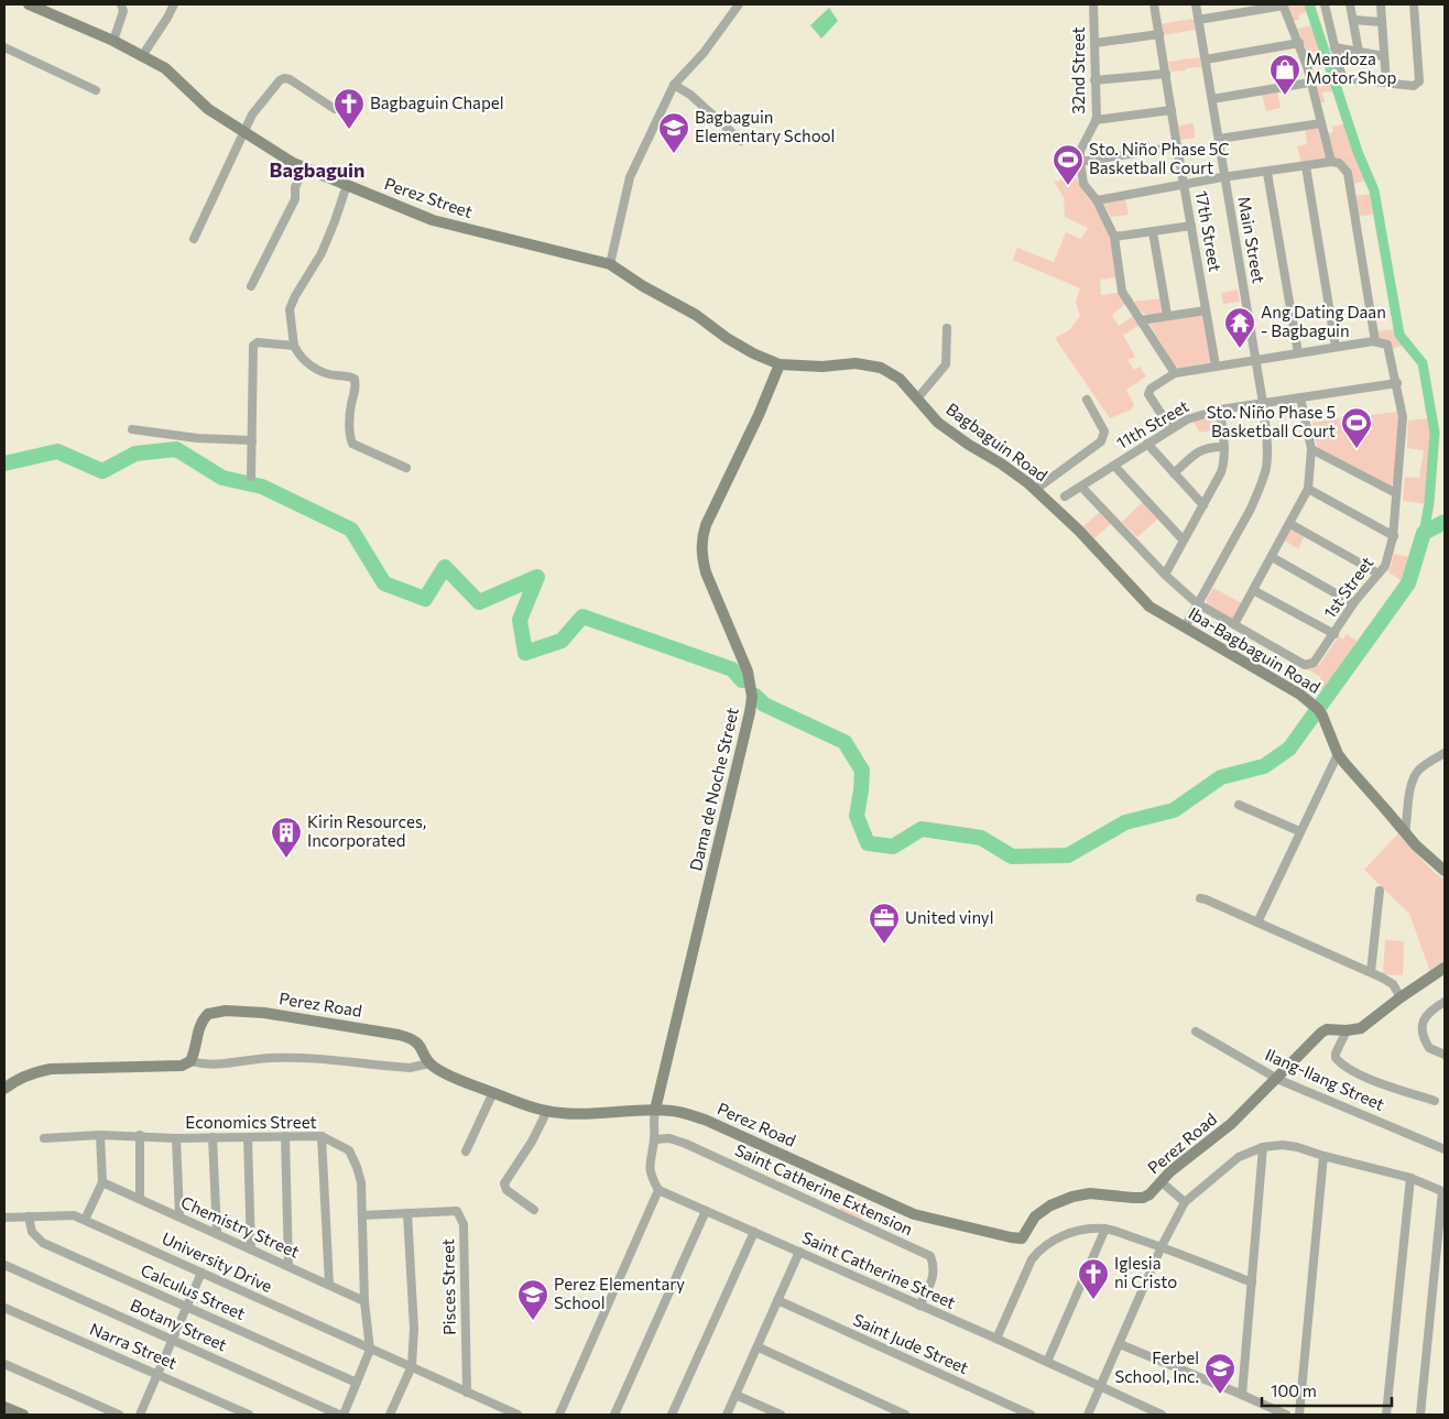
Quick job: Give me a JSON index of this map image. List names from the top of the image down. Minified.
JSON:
{"streets":{"street":["32nd Street","Perez Street","17th Street","Main Street","11th Street","Bagbaguin Road","1st Street","Iba-Bagbaguin Road","Dama de Noche Street","Perez Road","Ilang-Ilang Street","Economics Street","Saint Catherine Extension","Chemistry Street","University Drive","Saint Catherine Street","Pisces Street","Calculus Street","Botany Street","Saint Jude Street","Narra Street"]},"crossings":[["Perez Street","Bagbaguin Road"],["Main Street","11th Street"],["Main Street","1st Street"],["Main Street","Iba-Bagbaguin Road"],["11th Street","1st Street"],["Bagbaguin Road","Iba-Bagbaguin Road"],["Bagbaguin Road","Dama de Noche Street"],["Dama de Noche Street","Perez Road"],["Perez Road","Ilang-Ilang Street"],["Economics Street","Chemistry Street"],["Economics Street","University Drive"],["Economics Street","Pisces Street"],["Economics Street","Calculus Street"],["Economics Street","Botany Street"],["Saint Catherine Extension","Saint Catherine Street"],["University Drive","Pisces Street"],["University Drive","Calculus Street"]],"districts":["Bagbaguin"],"places":{"shop":["Mendoza Motor Shop"],"church":["Bagbaguin Chapel","Iglesia ni Cristo"],"school or university":["Bagbaguin Elementary School","Perez Elementary School","Ferbel School, Inc."],"sports":["Sto. Niño Phase 5C Basketball Court","Sto. Niño Phase 5 Basketball Court"],"temple":["Ang Dating Daan - Bagbaguin"],"building":["Kirin Resources, Incorporated"],"office":["United vinyl"]},"scale_bar":"100 m"}
